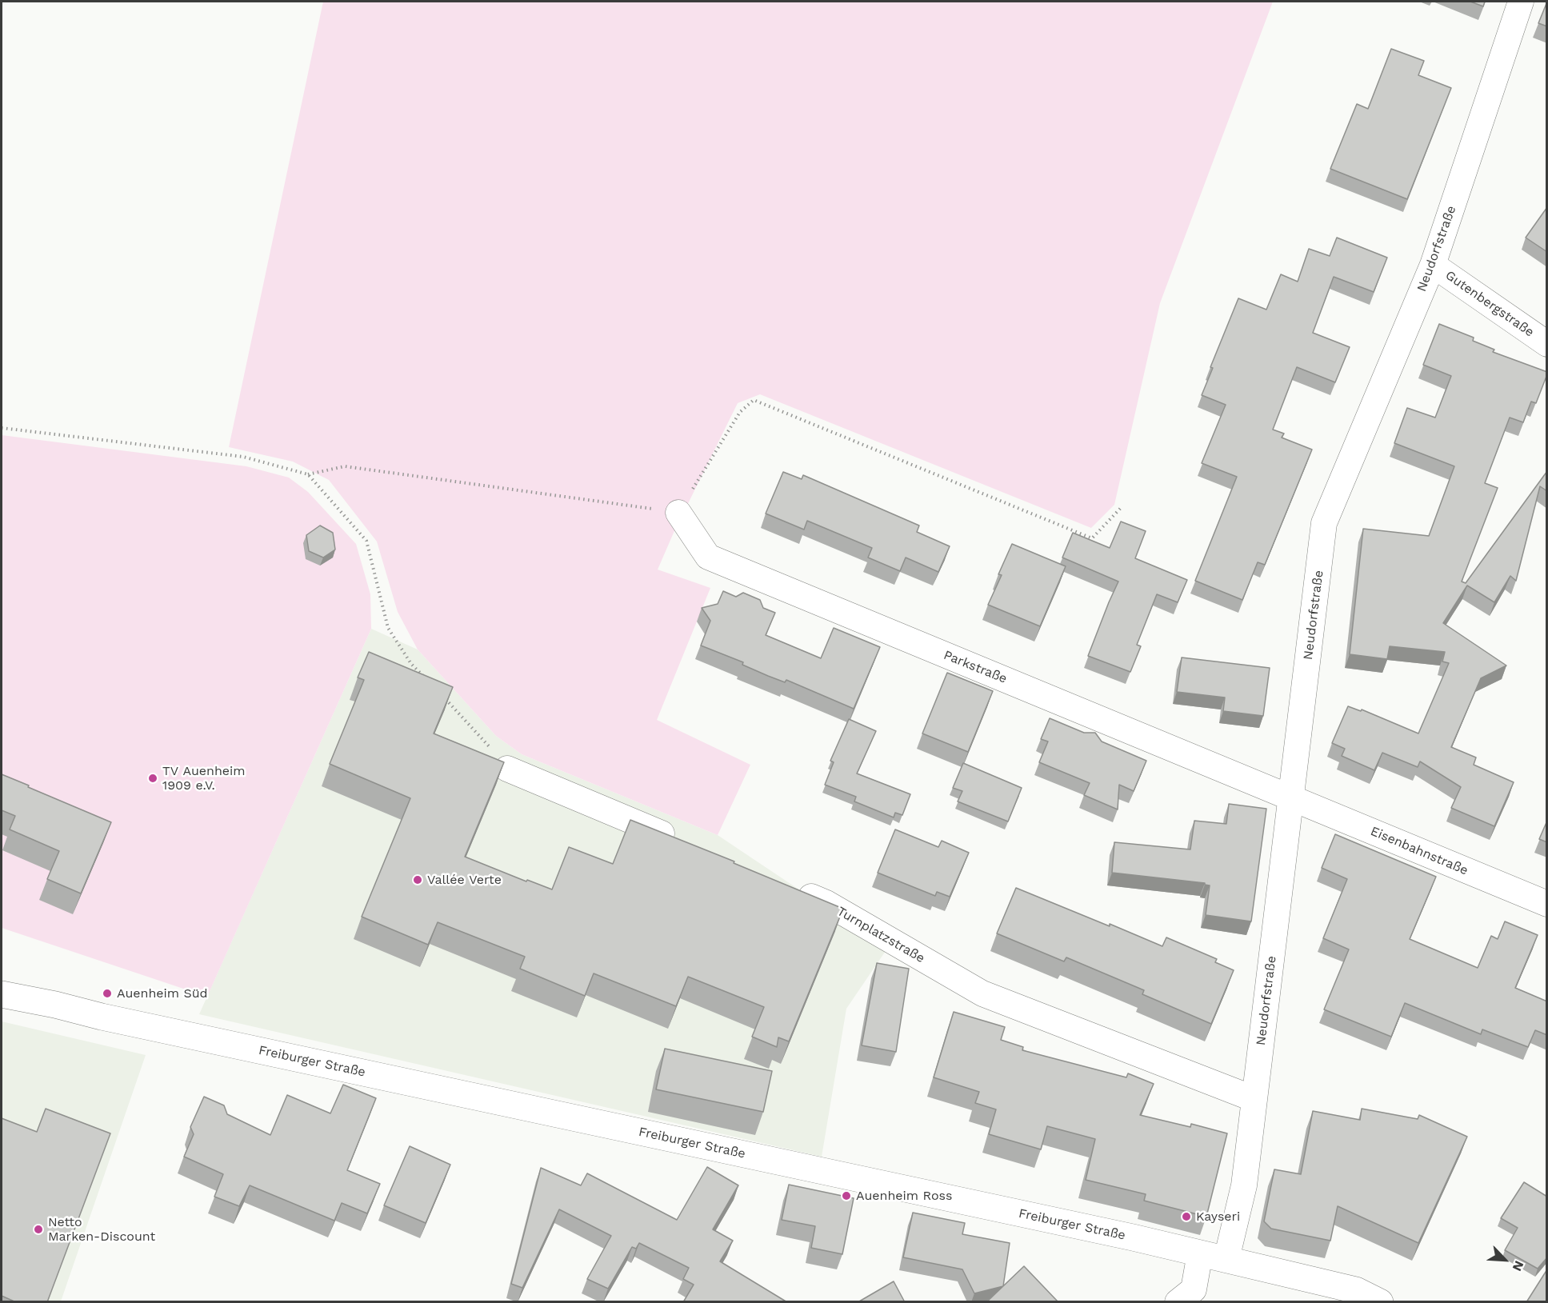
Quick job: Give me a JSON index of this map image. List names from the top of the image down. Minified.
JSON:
{"streets":{"street":["Neudorfstraße","Gutenbergstraße","Parkstraße","Eisenbahnstraße","Turnplatzstraße","Freiburger Straße"]},"crossings":[["Neudorfstraße","Gutenbergstraße"],["Neudorfstraße","Parkstraße"],["Neudorfstraße","Eisenbahnstraße"],["Neudorfstraße","Turnplatzstraße"],["Neudorfstraße","Freiburger Straße"],["Parkstraße","Eisenbahnstraße"]],"places":["TV Auenheim 1909 e.V.","Vallée Verte","Auenheim Süd","Auenheim Ross","Kayseri","Netto Marken-Discount"],"north":"bottom right"}
